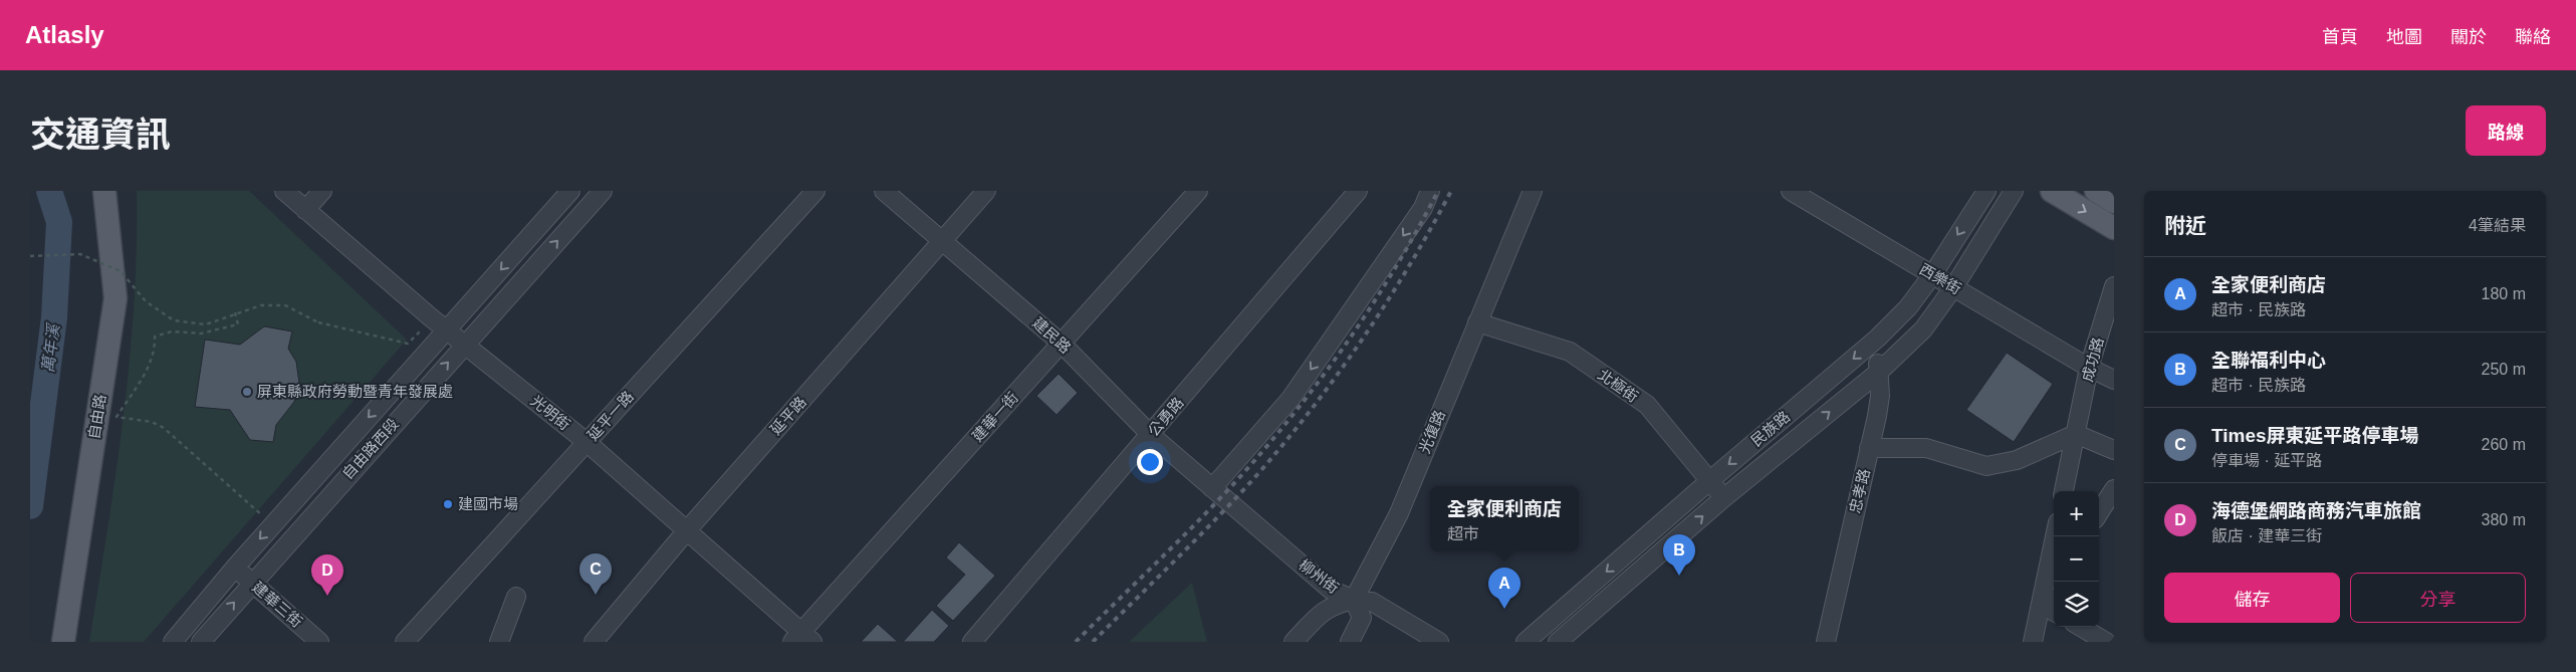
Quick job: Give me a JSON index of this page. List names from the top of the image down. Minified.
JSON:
{"streets":{"main road":["自由路"],"street":["西樂街","建民路","成功路","北極街","光明街","延平一路","延平路","建華一街","公勇路","民族路","光復路","自由路西段","忠孝路","柳州街","建華三街"]},"crossings":[["西樂街","成功路"],["西樂街","民族路"],["建民路","延平路"],["建民路","建華一街"],["建民路","公勇路"],["建民路","柳州街"],["北極街","民族路"],["北極街","光復路"],["光明街","延平一路"],["光明街","延平路"],["光明街","建華一街"],["光明街","自由路西段"],["民族路","忠孝路"],["光復路","柳州街"],["自由路西段","建華三街"]],"water":["萬年溪"],"places":["屏東縣政府勞動暨青年發展處","建國市場"],"page":{"header":"Atlasly","nav":["首頁","地圖","關於","聯絡"],"title":"交通資訊","buttons":["路線",["儲存","分享"]],"heading":["附近","4筆結果"],"list":[{"mark":"A","name":"全家便利商店","note":"超市 · 民族路","value":"180 m"},{"mark":"B","name":"全聯福利中心","note":"超市 · 民族路","value":"250 m"},{"mark":"C","name":"Times屏東延平路停車場","note":"停車場 · 延平路","value":"260 m"},{"mark":"D","name":"海德堡網路商務汽車旅館","note":"飯店 · 建華三街","value":"380 m"}],"popup":["全家便利商店","超市"],"map_buttons":["+","−"],"pins":["B","C","D","A"]}}
